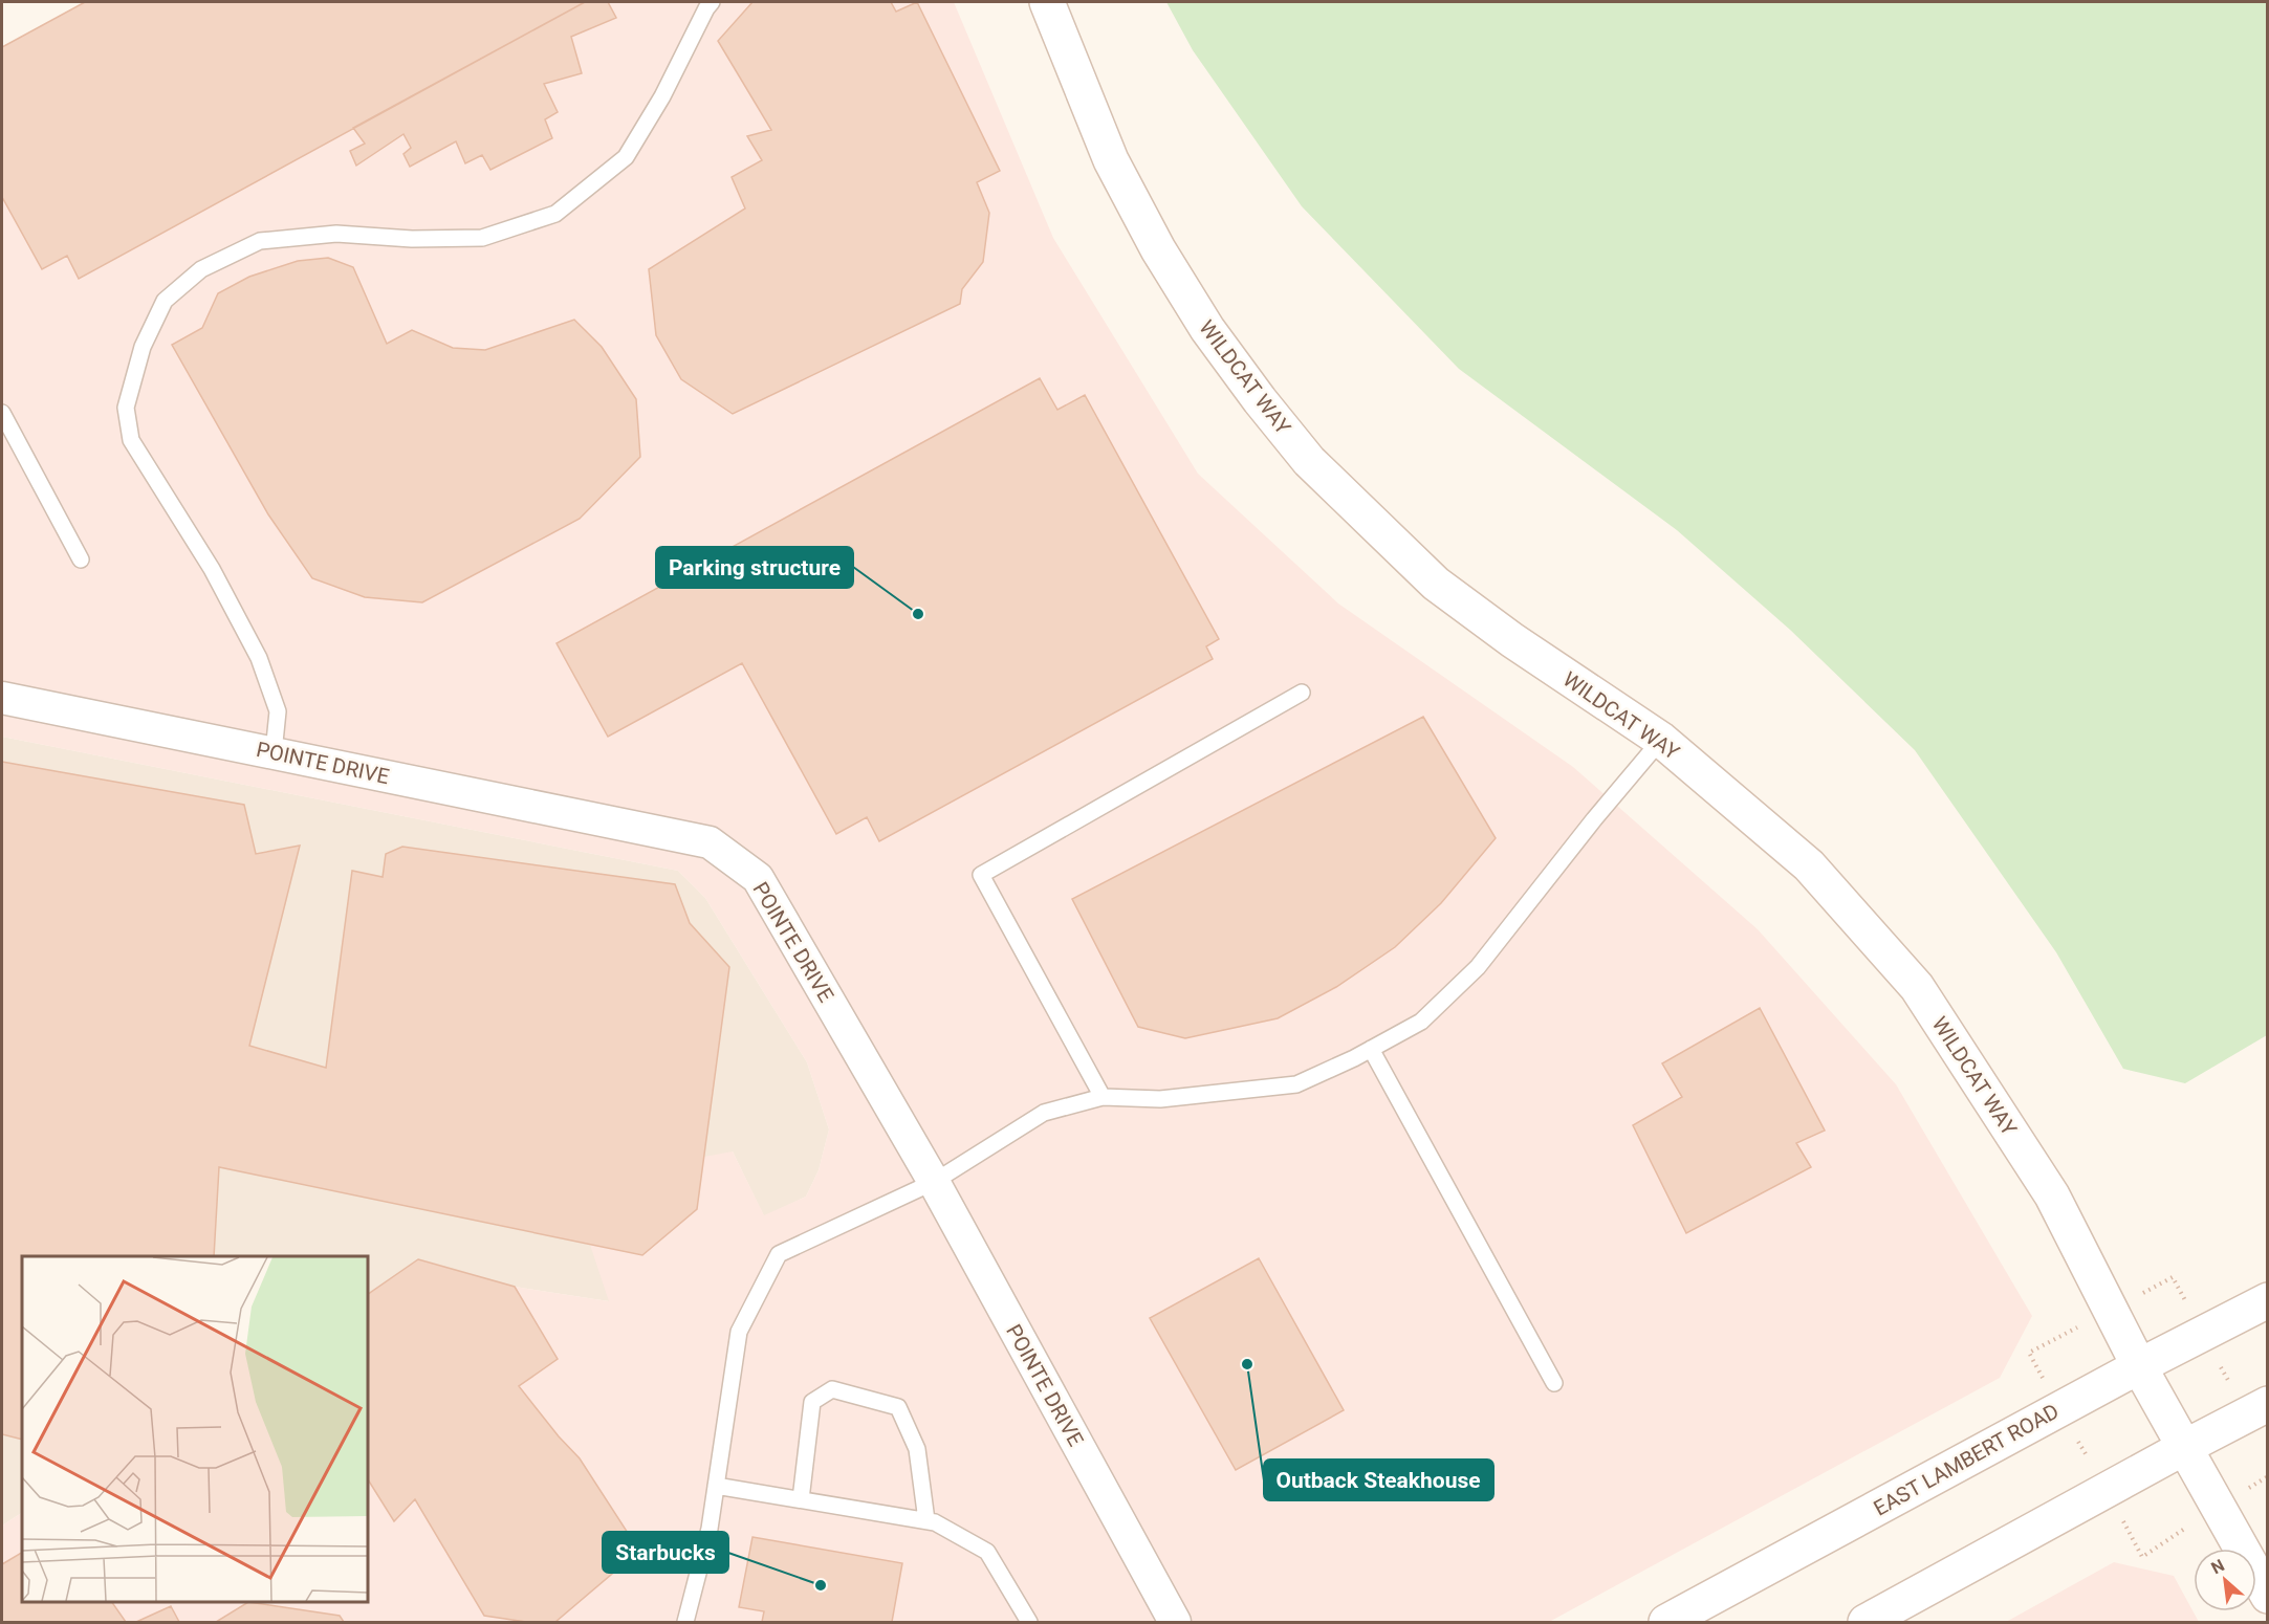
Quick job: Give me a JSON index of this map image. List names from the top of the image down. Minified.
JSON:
{"streets":{"street":["WILDCAT WAY","POINTE DRIVE","EAST LAMBERT ROAD"]},"crossings":[["WILDCAT WAY","EAST LAMBERT ROAD"]],"places":["Parking structure","Outback Steakhouse","Starbucks"],"north":"top left"}
